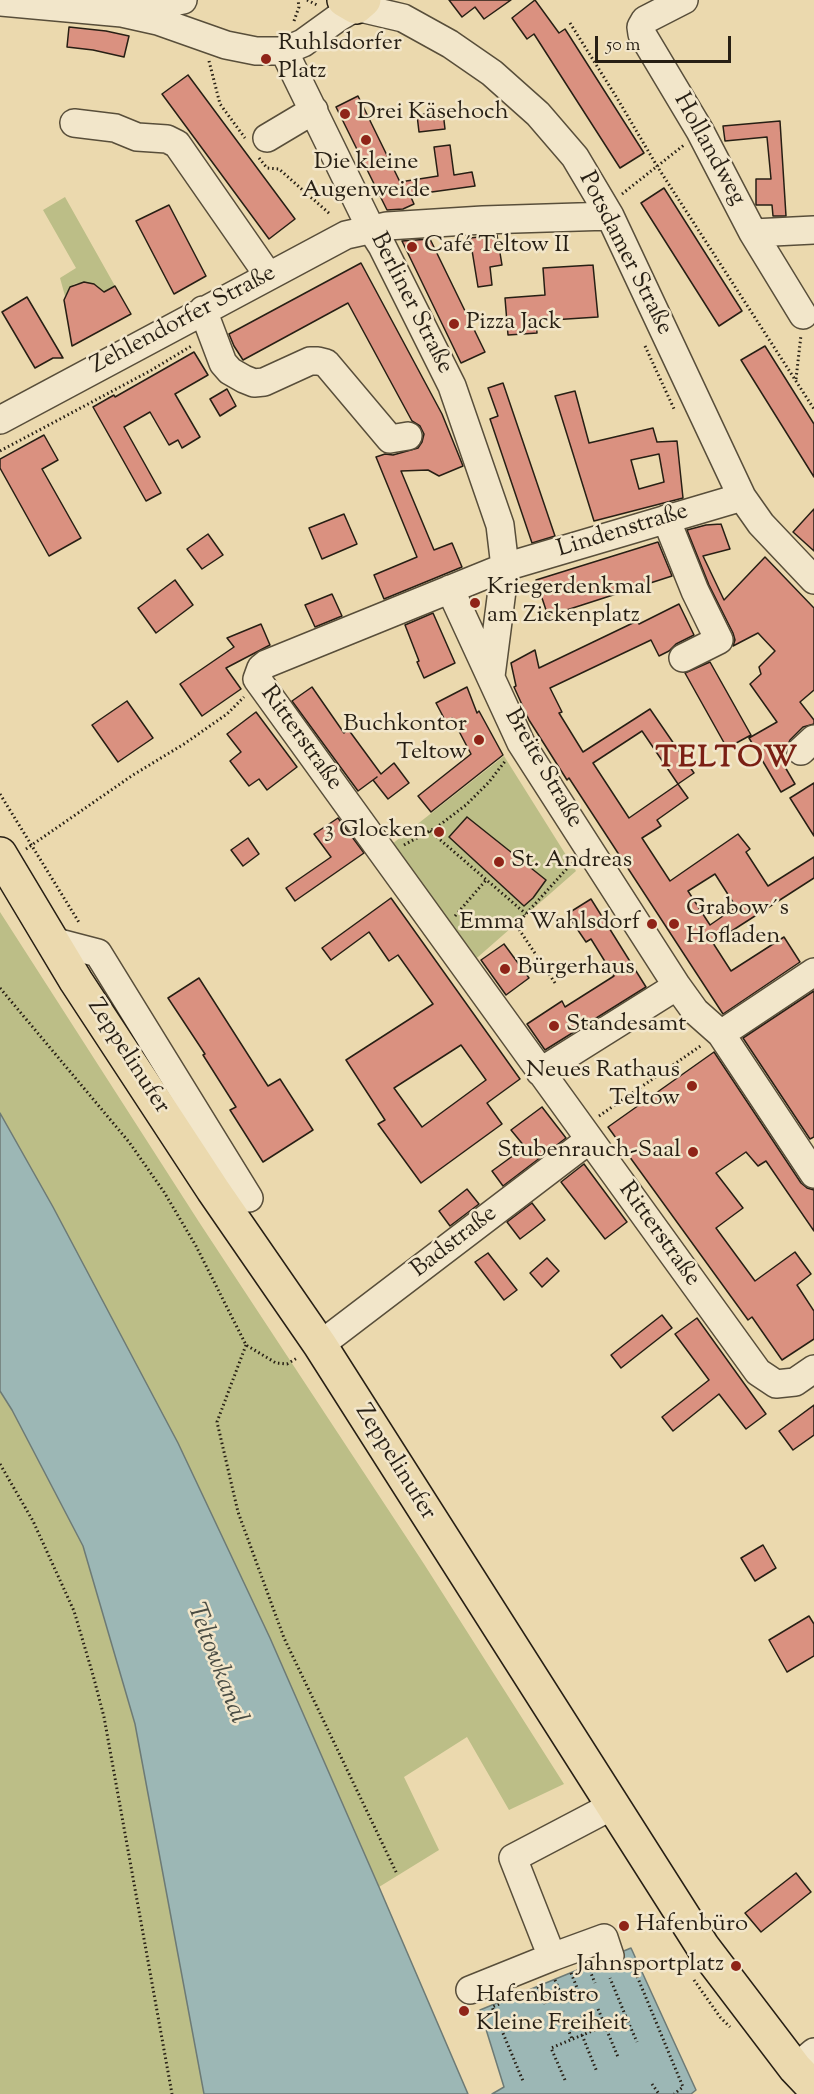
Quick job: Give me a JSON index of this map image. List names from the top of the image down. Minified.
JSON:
{"streets":{"main road":["Zeppelinufer"],"street":["Hollandweg","Potsdamer Straße","Berliner Straße","Zehlendorfer Straße","Lindenstraße","Ritterstraße","Breite Straße","Badstraße"]},"crossings":[["Potsdamer Straße","Lindenstraße"],["Berliner Straße","Zehlendorfer Straße"],["Berliner Straße","Lindenstraße"],["Berliner Straße","Ritterstraße"],["Lindenstraße","Ritterstraße"],["Ritterstraße","Breite Straße"],["Ritterstraße","Badstraße"],["Zeppelinufer","Badstraße"]],"districts":["TELTOW"],"water":["Teltowkanal"],"places":["Ruhlsdorfer Platz","Drei Käsehoch","Die kleine Augenweide","Café Teltow II","Pizza Jack","Kriegerdenkmal am Zickenplatz","Buchkontor Teltow","3 Glocken","St. Andreas","Emma Wahlsdorf","Grabow´s Hofladen","Bürgerhaus","Standesamt","Neues Rathaus Teltow","Stubenrauch-Saal","Hafenbüro","Jahnsportplatz","Hafenbistro Kleine Freiheit"],"scale_bar":"50 m"}
